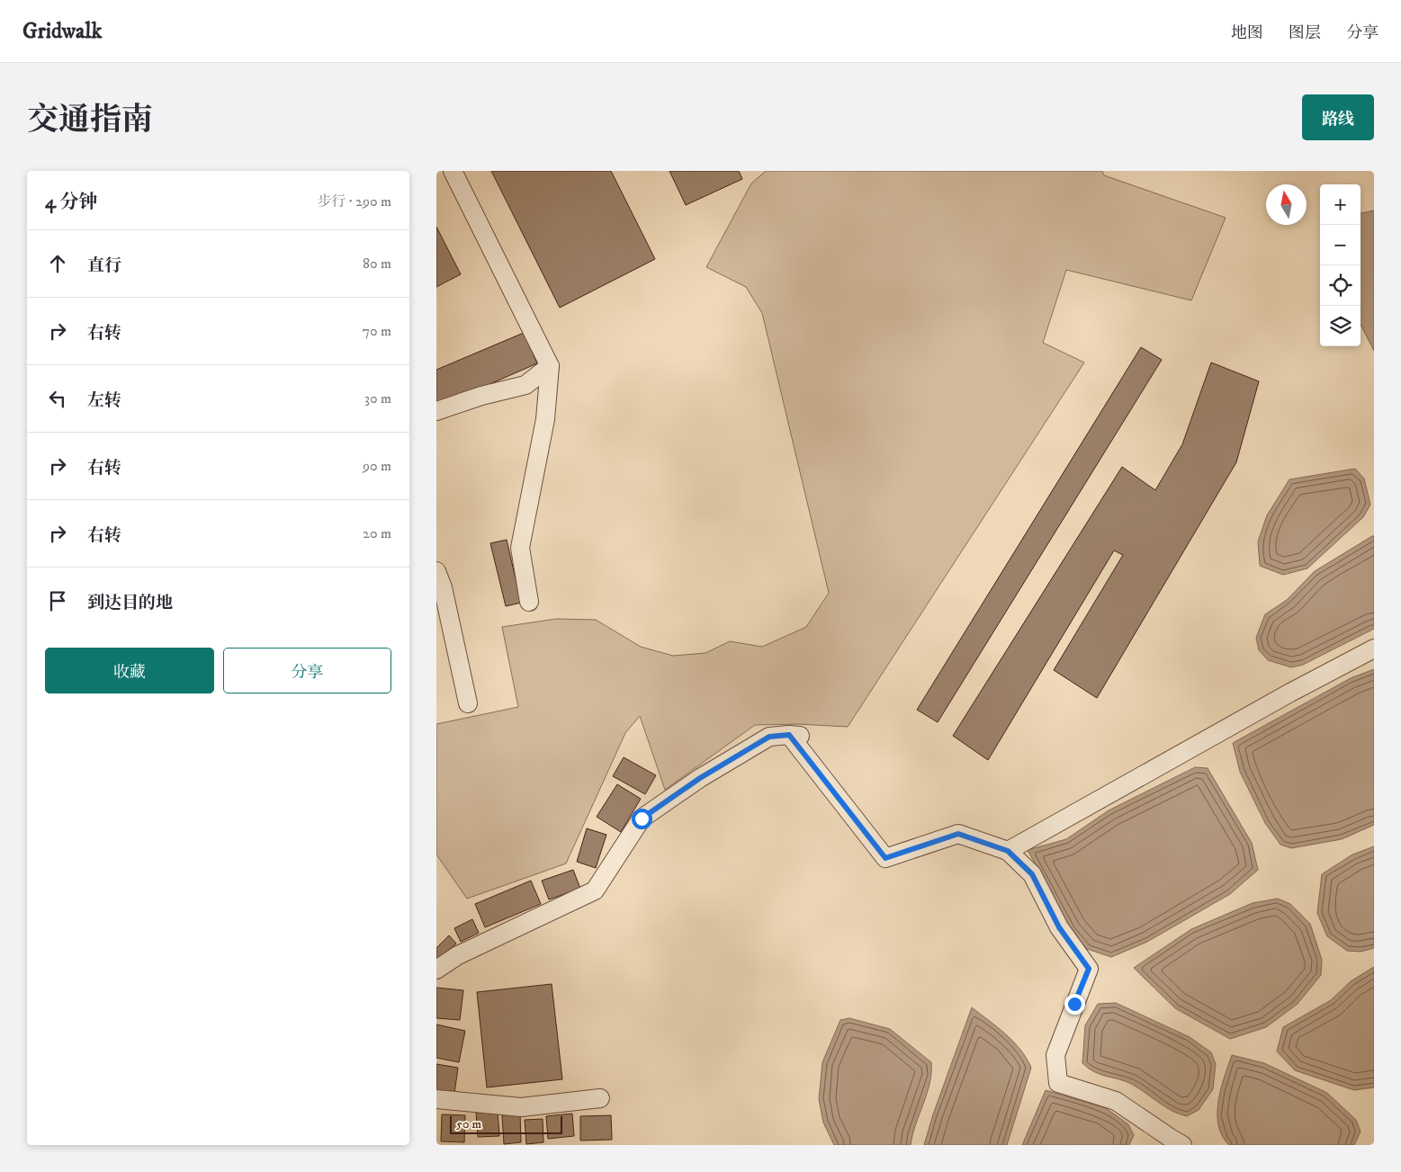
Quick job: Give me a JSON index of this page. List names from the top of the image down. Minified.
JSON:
{"scale_bar":"50 m","north":"top","page":{"header":"Gridwalk","nav":["地图","图层","分享"],"title":"交通指南","buttons":["路线",["收藏","分享"]],"heading":["4 分钟","步行 · 290 m"],"map_buttons":["+","−"],"list":[["直行","80 m"],["右转","70 m"],["左转","30 m"],["右转","90 m"],["右转","20 m"],"到达目的地"],"scale":"50 m"}}
